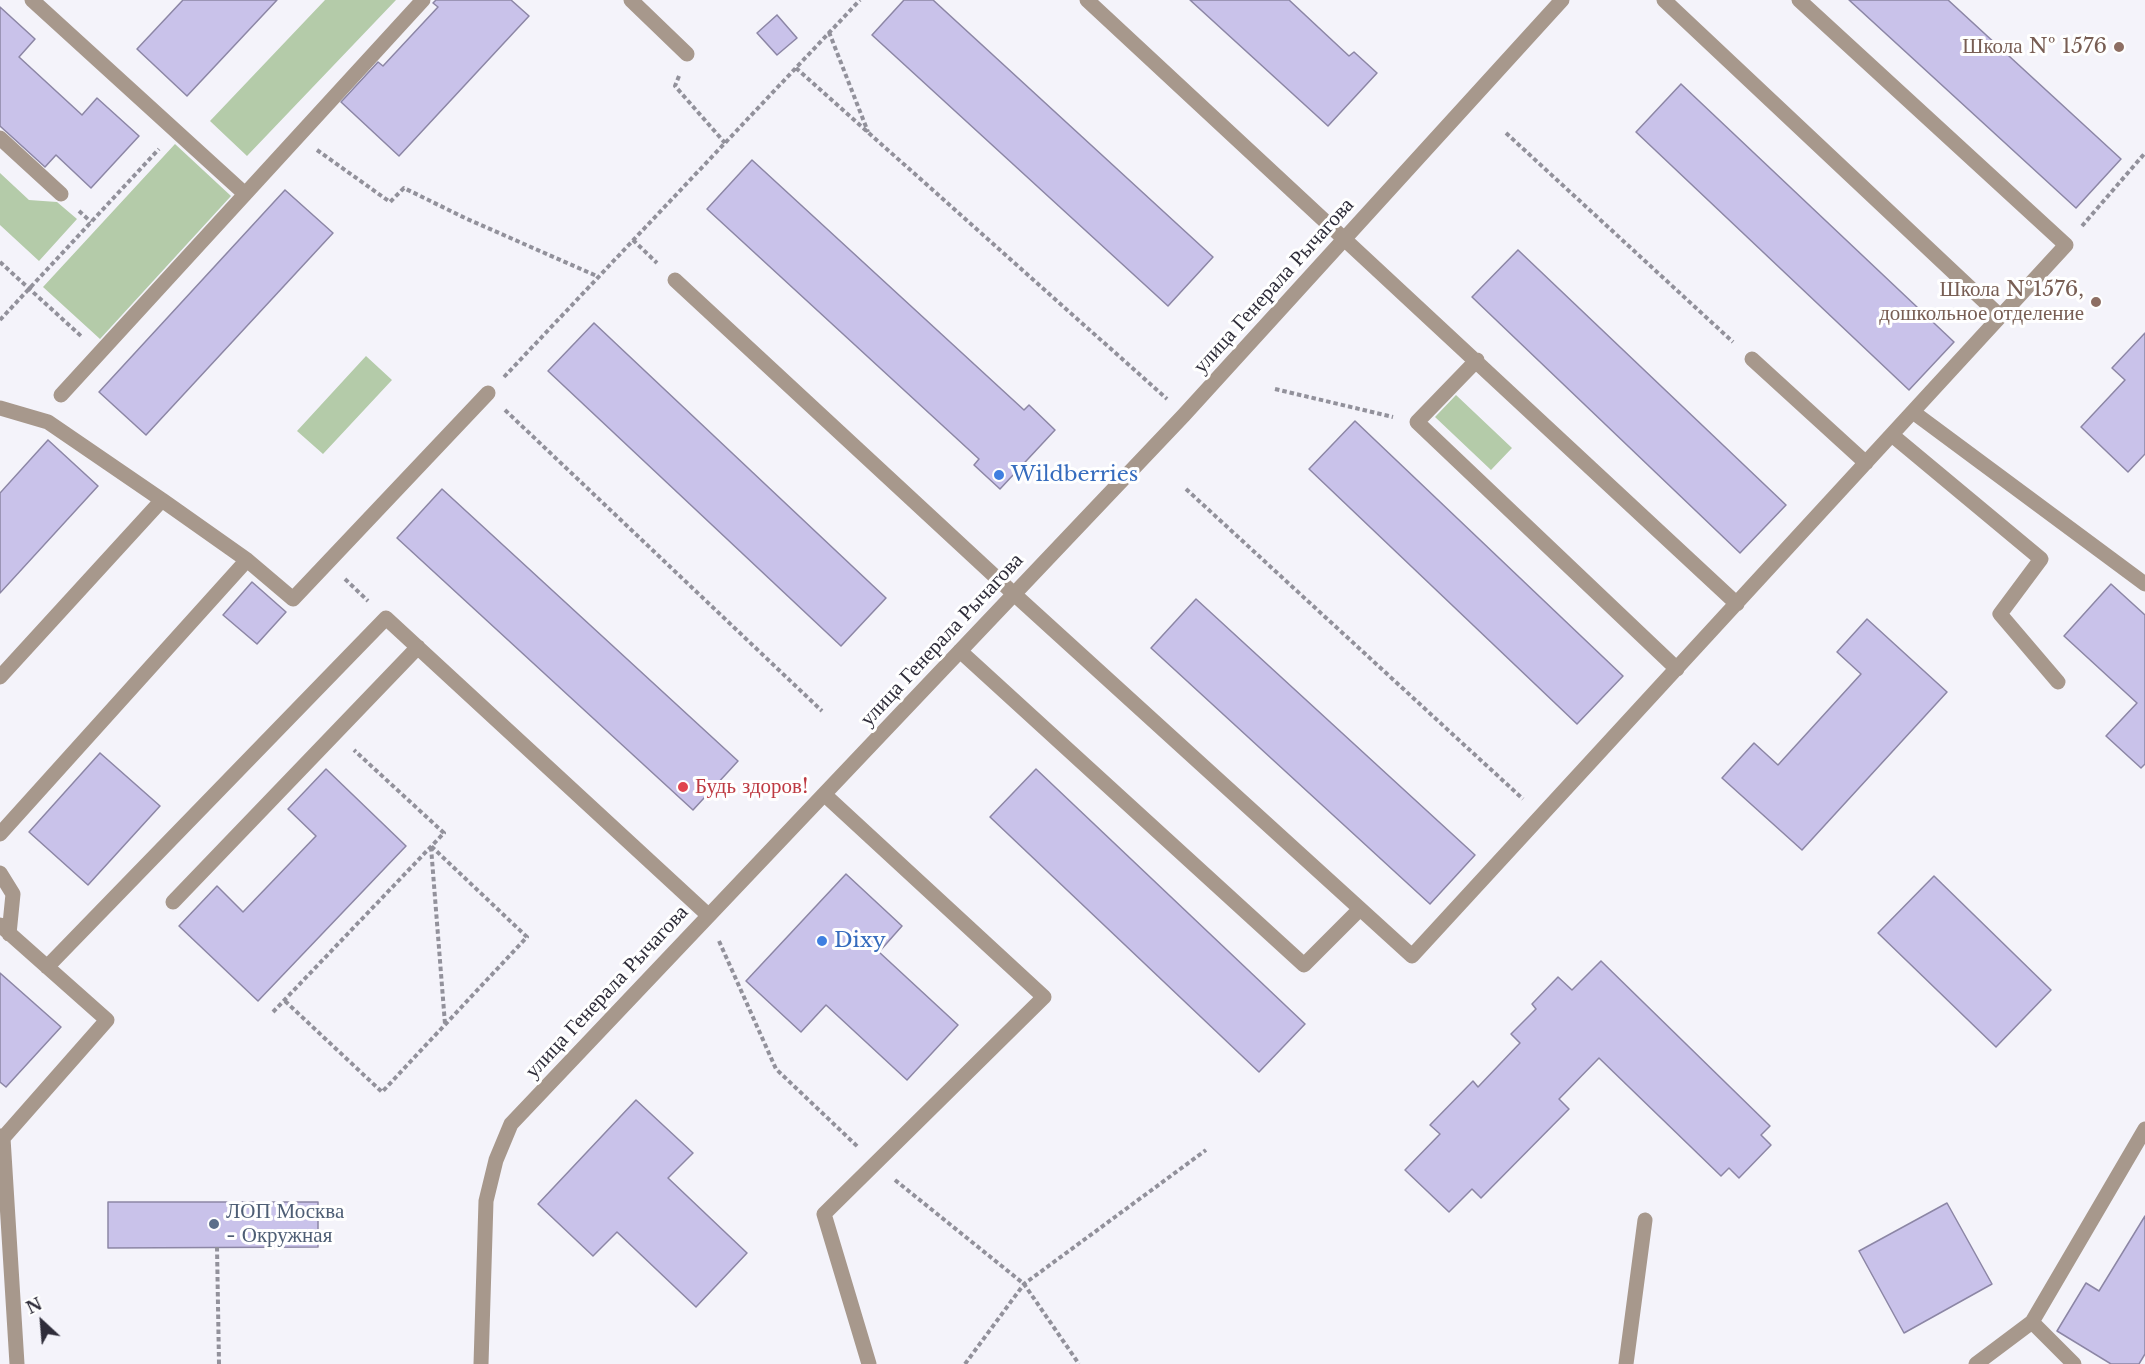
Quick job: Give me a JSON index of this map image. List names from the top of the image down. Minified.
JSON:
{"streets":{"street":["улица Генерала Рычагова"]},"places":["Школа № 1576","Школа №1576, дошкольное отделение","Wildberries","Будь здоров!","Dixy","ЛОП Москва - Окружная"],"north":"top left"}
